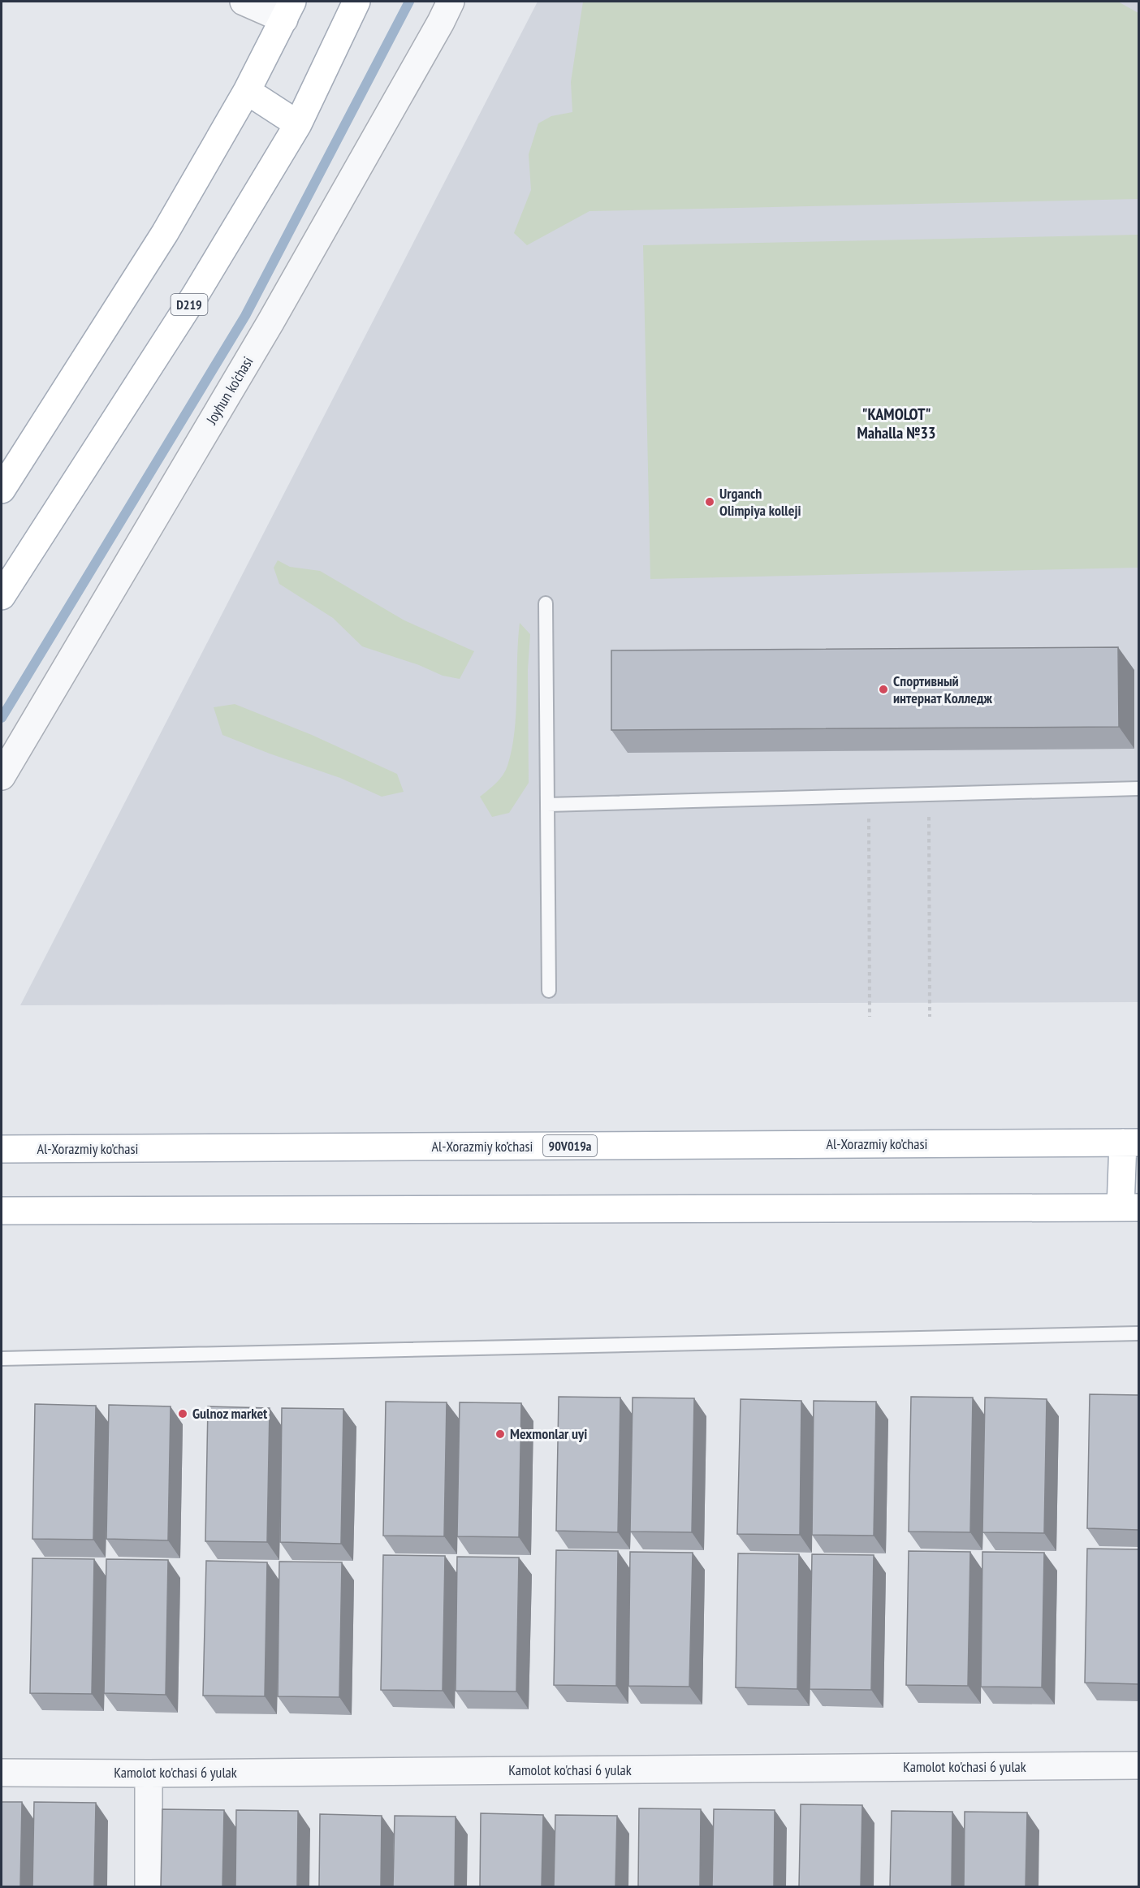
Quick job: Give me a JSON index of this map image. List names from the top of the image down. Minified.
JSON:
{"streets":{"main road":["D219","Al-Xorazmiy ko’chasi","90V019a"],"street":["Joyhun ko'chasi","Kamolot ko'chasi 6 yulak"]},"districts":["\"KAMOLOT\" Mahalla №33"],"places":["Urganch Olimpiya kolleji","Спортивный интернат Колледж","Gulnoz market","Mexmonlar uyi"]}
